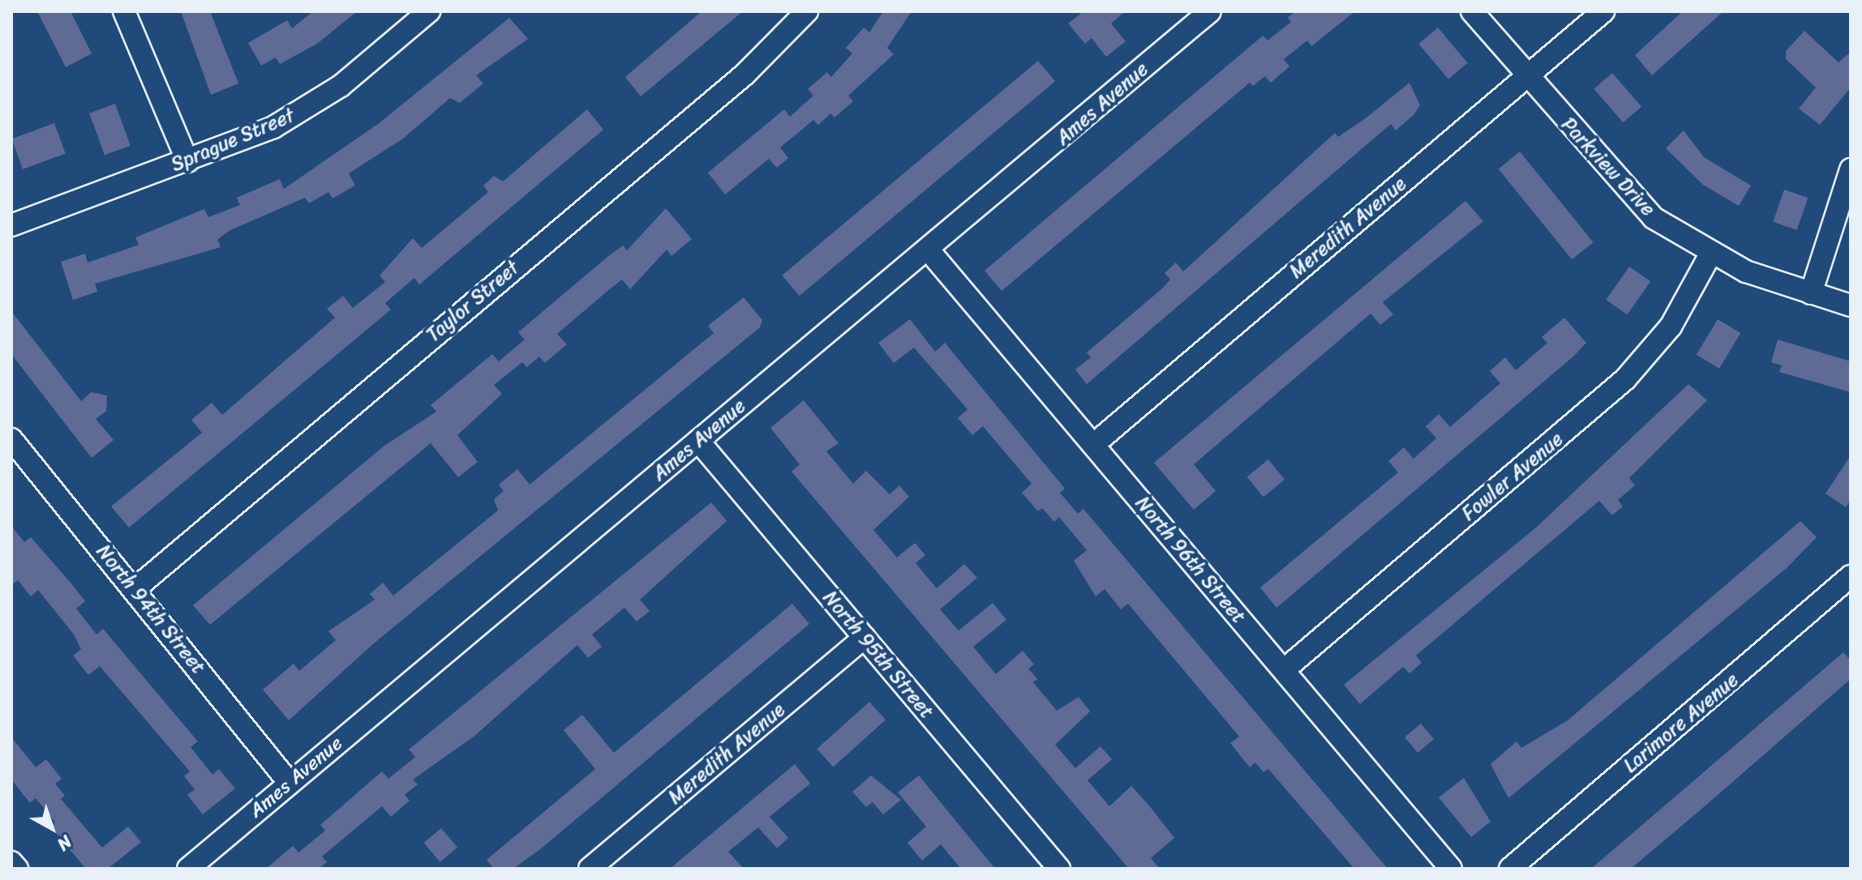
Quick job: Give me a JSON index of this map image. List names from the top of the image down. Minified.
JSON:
{"streets":{"street":["Ames Avenue","Sprague Street","Parkview Drive","Meredith Avenue","Taylor Street","Fowler Avenue","North 96th Street","North 94th Street","North 95th Street","Larimore Avenue"]},"crossings":[["Ames Avenue","North 96th Street"],["Ames Avenue","North 94th Street"],["Ames Avenue","North 95th Street"],["Parkview Drive","Meredith Avenue"],["Parkview Drive","Fowler Avenue"],["Meredith Avenue","North 96th Street"],["Meredith Avenue","North 95th Street"],["Taylor Street","North 94th Street"],["Fowler Avenue","North 96th Street"]],"north":"bottom right"}
